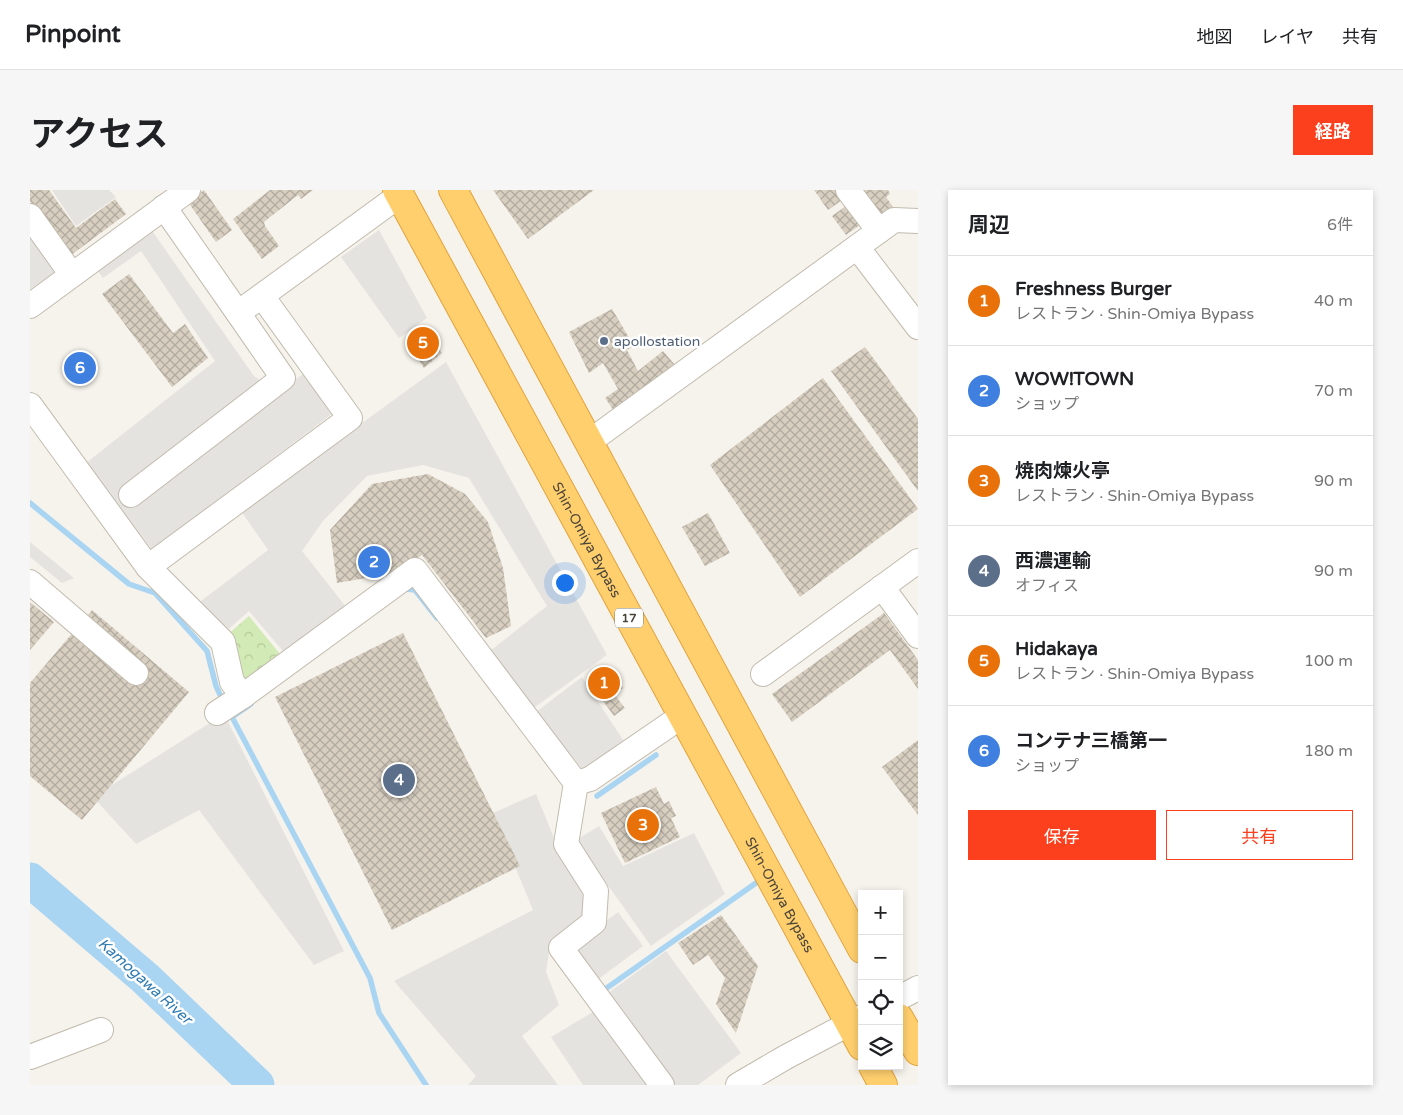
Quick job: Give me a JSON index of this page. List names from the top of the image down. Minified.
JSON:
{"streets":{"highway":["Shin-Omiya Bypass","17"]},"water":["Kamogawa River"],"places":["apollostation"],"page":{"header":"Pinpoint","nav":["地図","レイヤ","共有"],"title":"アクセス","buttons":["経路",["保存","共有"]],"heading":["周辺","6件"],"list":[{"mark":"1","name":"Freshness Burger","note":"レストラン · Shin-Omiya Bypass","value":"40 m"},{"mark":"2","name":"WOW!TOWN","note":"ショップ","value":"70 m"},{"mark":"3","name":"焼肉煉火亭","note":"レストラン · Shin-Omiya Bypass","value":"90 m"},{"mark":"4","name":"西濃運輸","note":"オフィス","value":"90 m"},{"mark":"5","name":"Hidakaya","note":"レストラン · Shin-Omiya Bypass","value":"100 m"},{"mark":"6","name":"コンテナ三橋第一","note":"ショップ","value":"180 m"}],"pins":["5","6","2","1","4","3"],"map_buttons":["+","−"]}}
